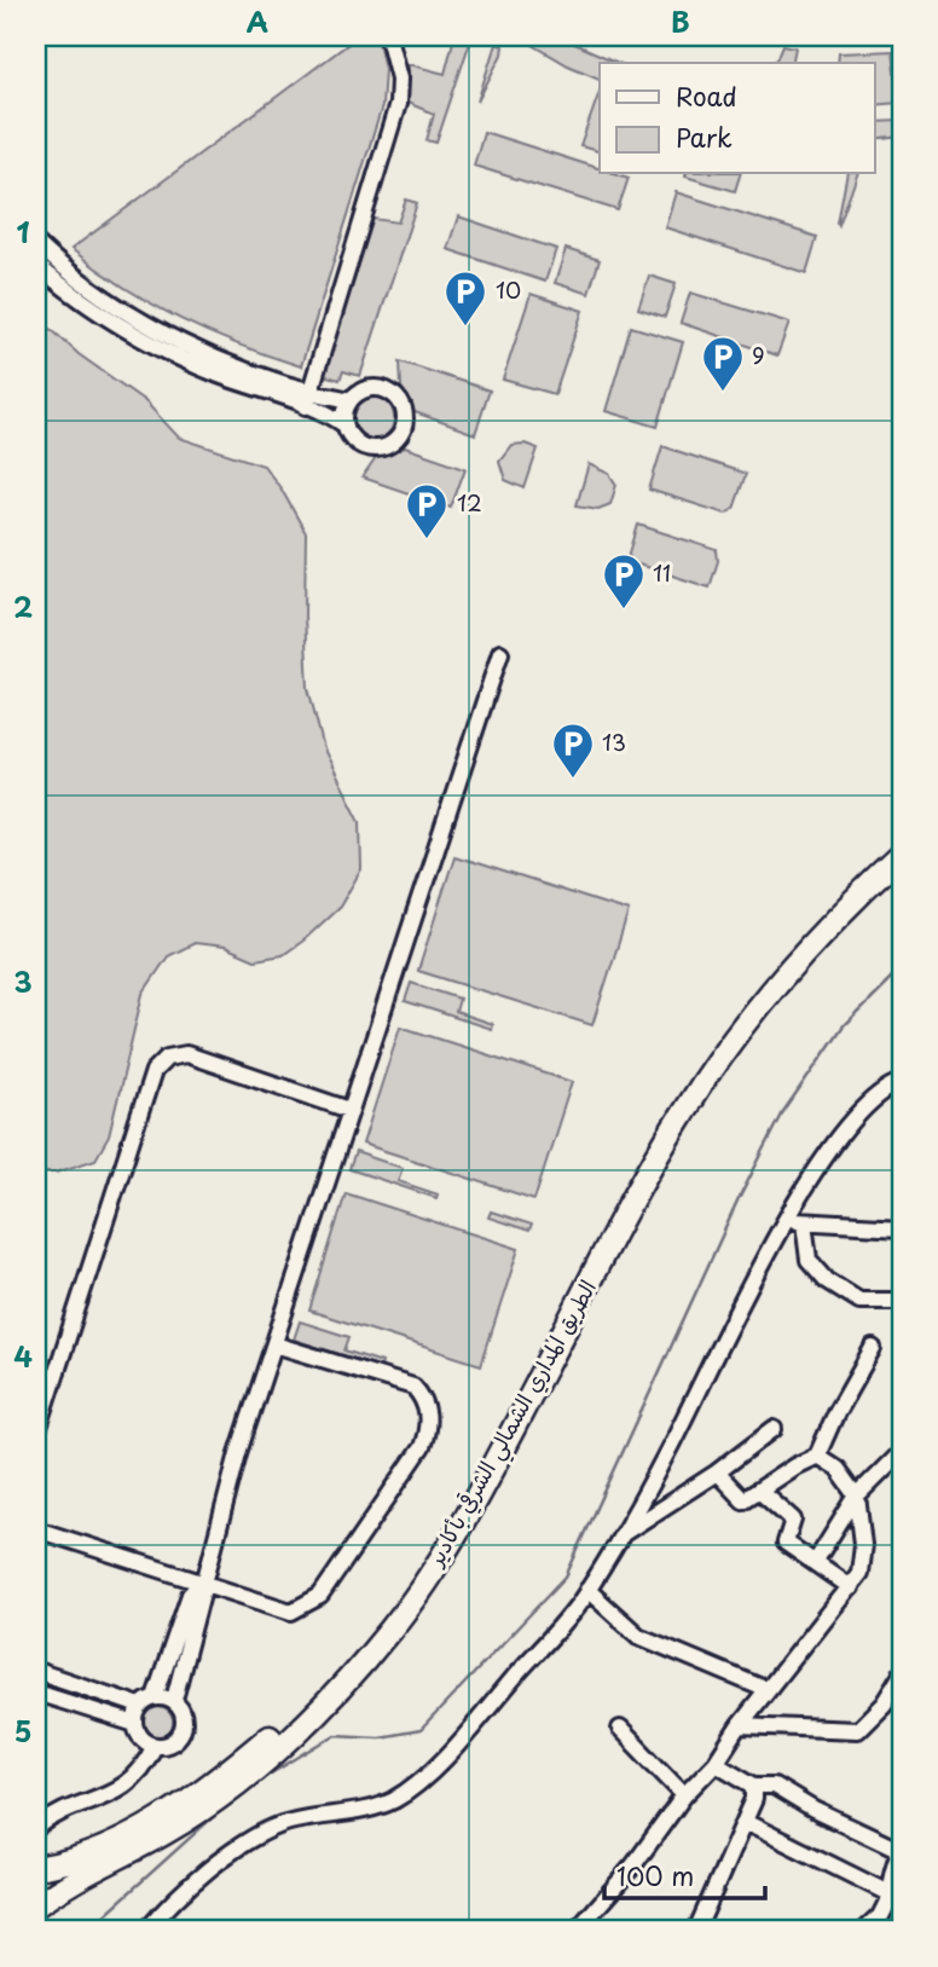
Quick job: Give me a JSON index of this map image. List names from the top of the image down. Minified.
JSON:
{"streets":{"highway":["الطريق المداري الشمالي الشرقي بأكادير"]},"places":{"parking":["10","9","12","11","13"]},"legend":["Road","Park"],"scale_bar":"100 m","grid":{"columns":["A","B"],"rows":["1","2","3","4","5"]}}
